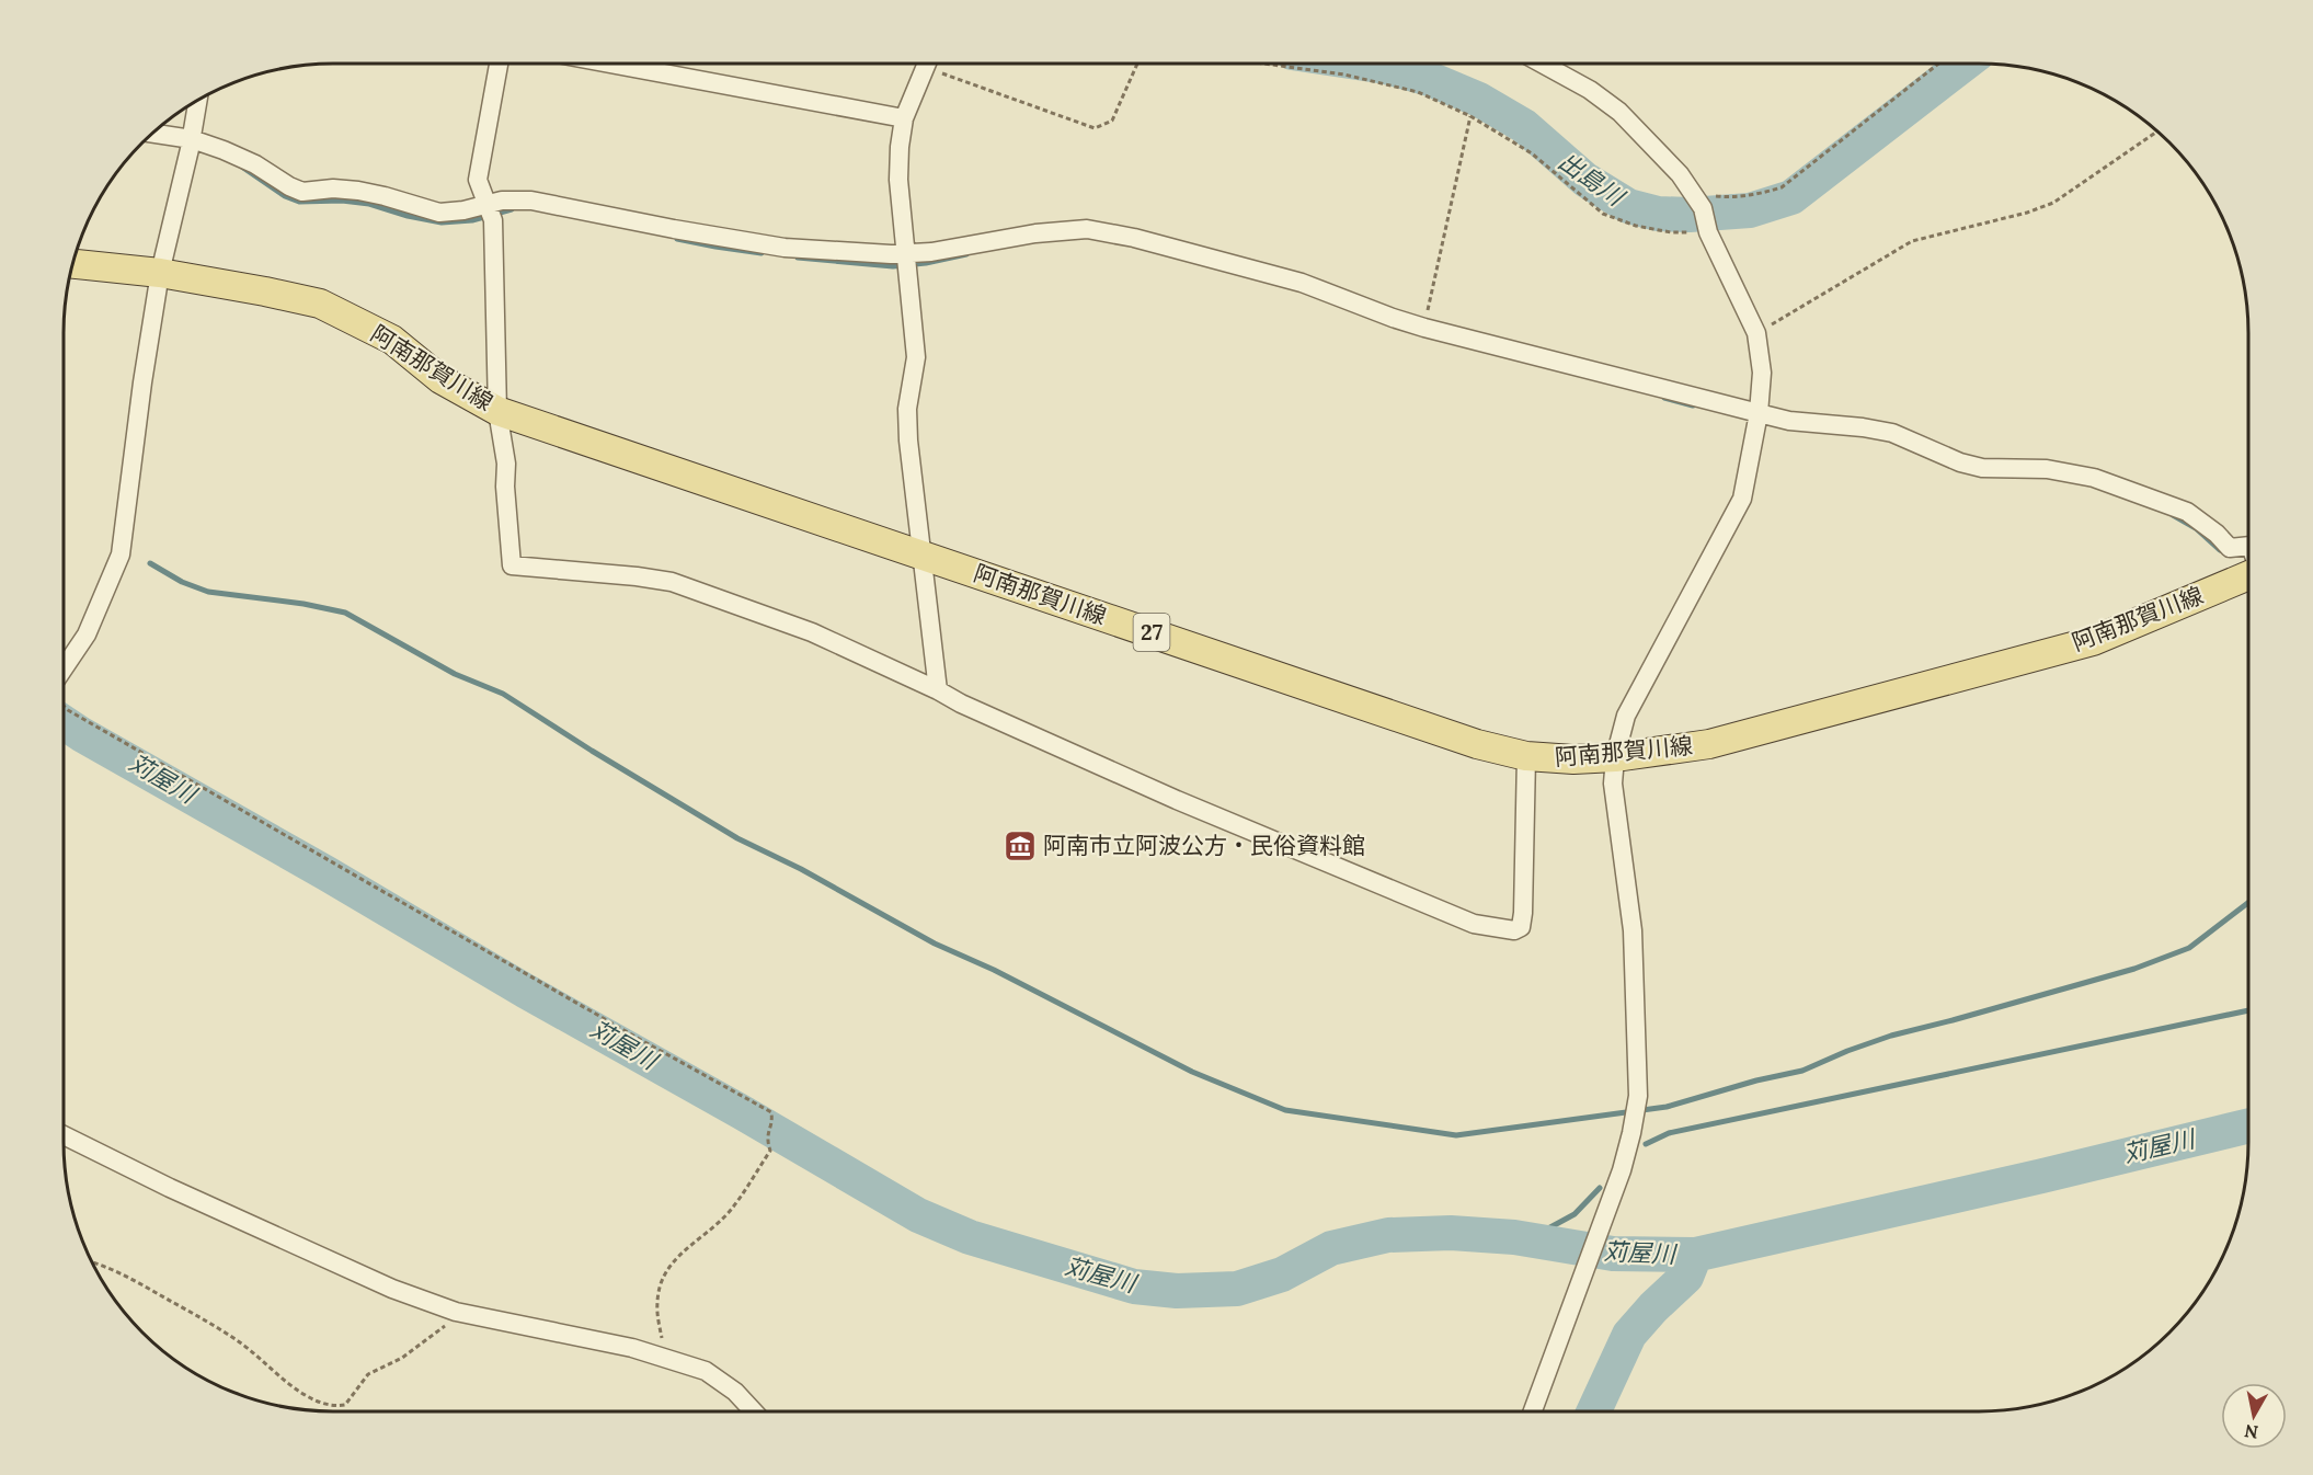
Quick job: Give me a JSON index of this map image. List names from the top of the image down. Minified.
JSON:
{"streets":{"main road":["阿南那賀川線","27"]},"water":["出島川","苅屋川"],"places":{"museum":["阿南市立阿波公方・民俗資料館"]},"north":"bottom"}
